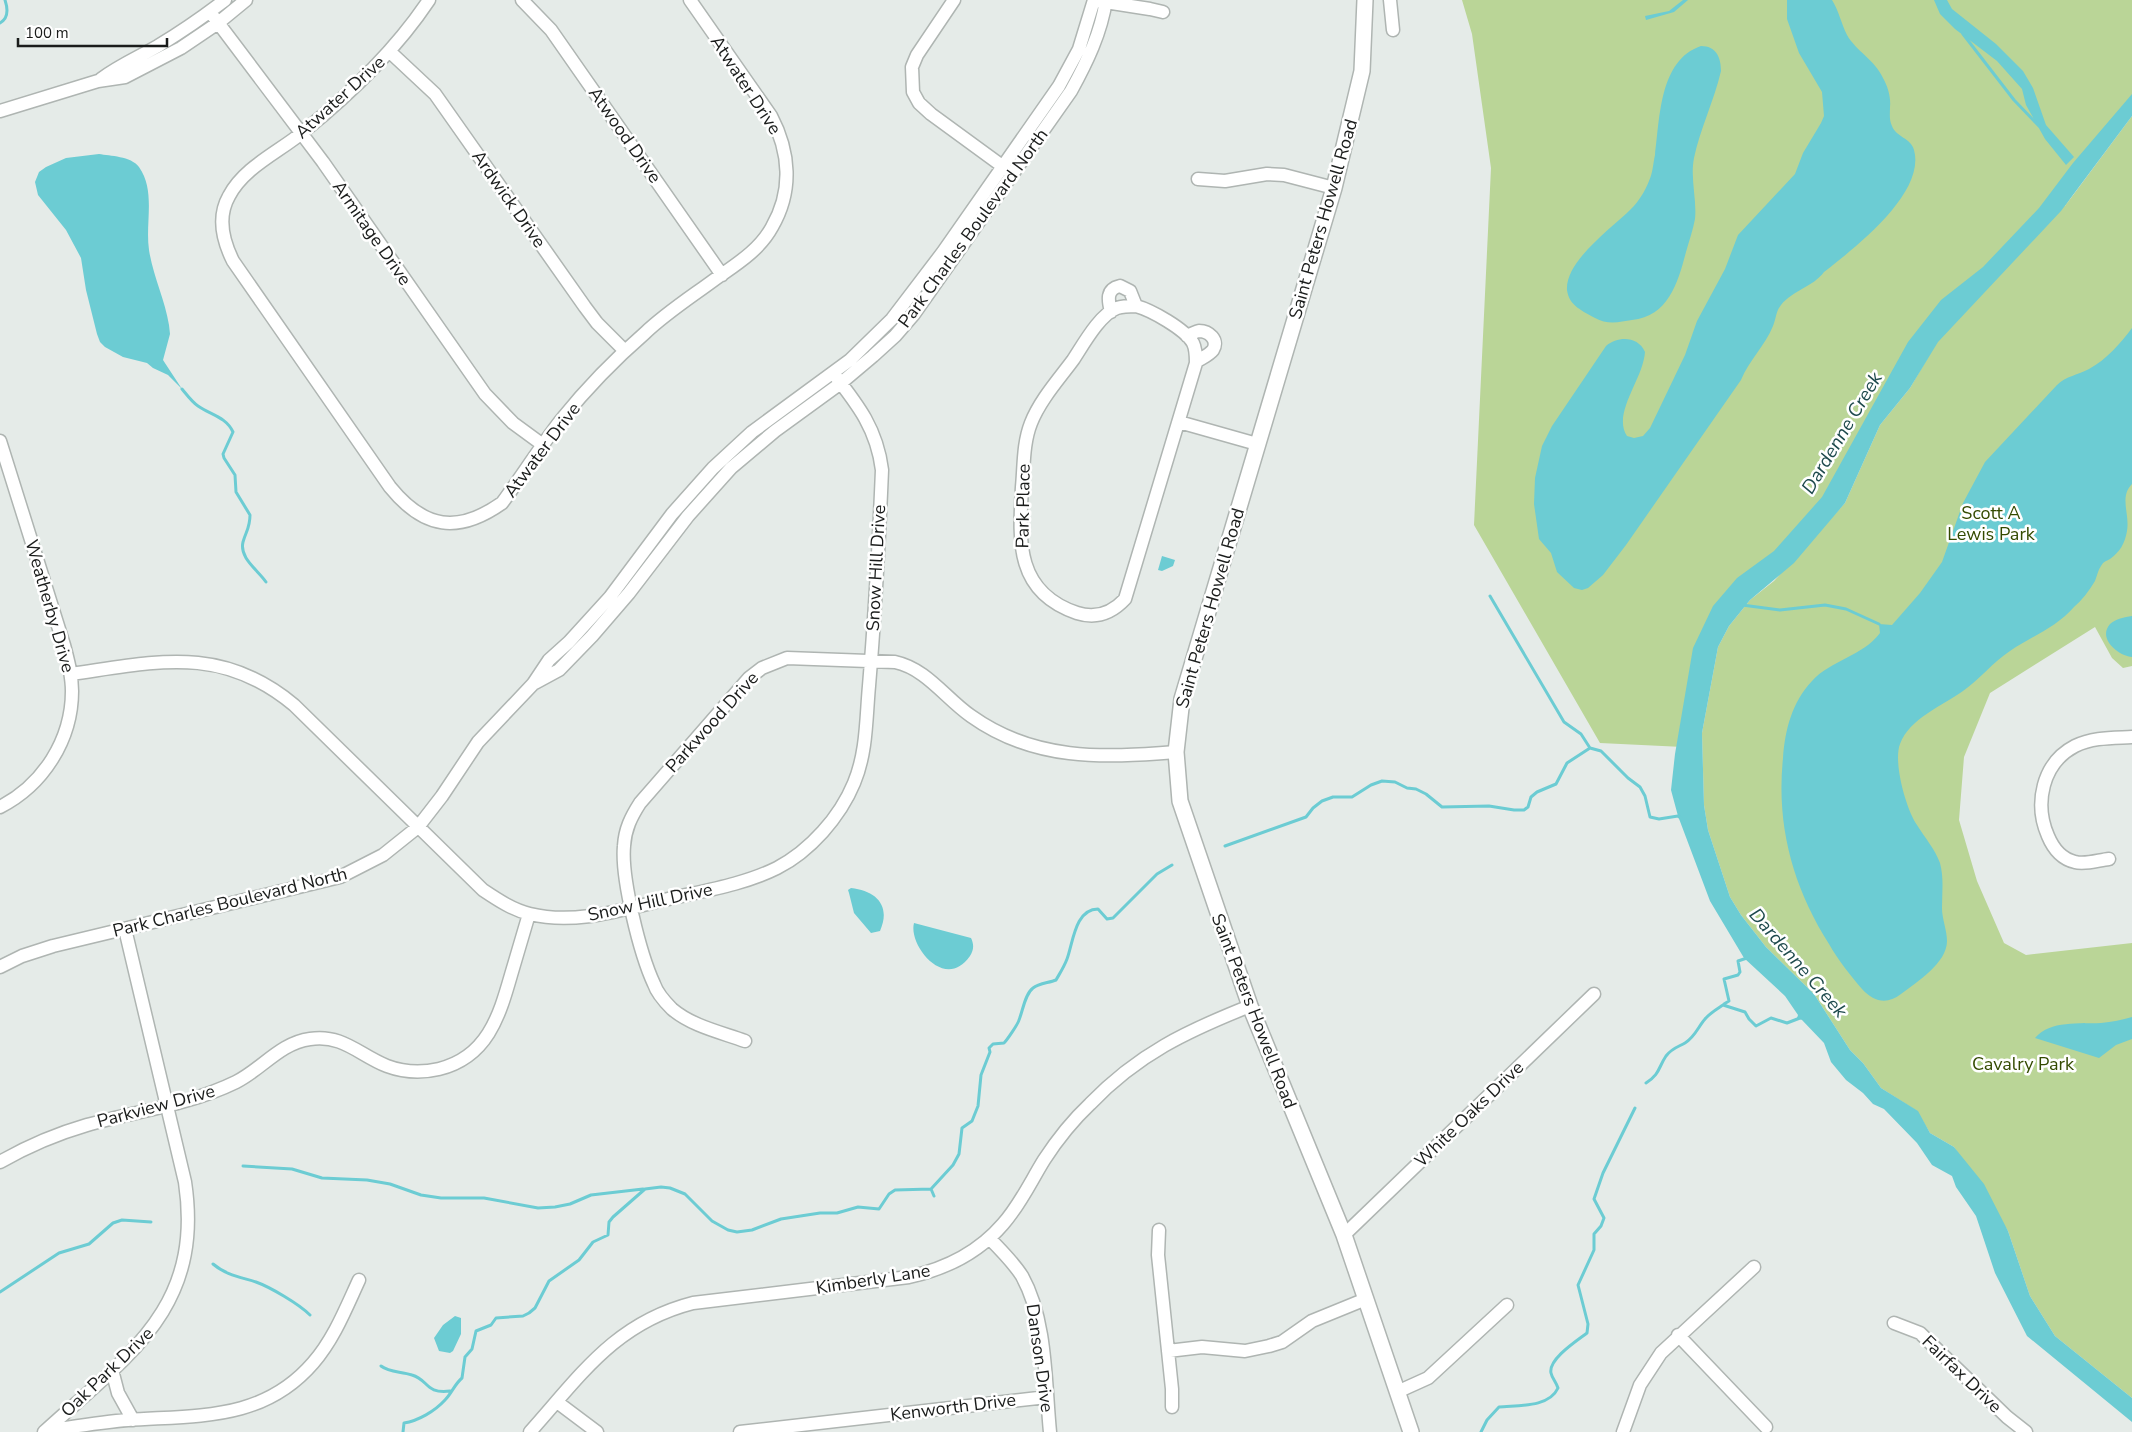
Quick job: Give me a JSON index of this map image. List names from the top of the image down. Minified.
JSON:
{"streets":{"main road":["Saint Peters Howell Road"],"street":["Atwater Drive","Atwood Drive","Ardwick Drive","Park Charles Boulevard North","Armitage Drive","Park Place","Snow Hill Drive","Weatherby Drive","Parkwood Drive","Parkview Drive","White Oaks Drive","Kimberly Lane","Danson Drive","Oak Park Drive","Fairfax Drive","Kenworth Drive"]},"crossings":[["Atwater Drive","Atwood Drive"],["Atwater Drive","Ardwick Drive"],["Atwater Drive","Armitage Drive"],["Saint Peters Howell Road","Parkwood Drive"],["Saint Peters Howell Road","White Oaks Drive"],["Saint Peters Howell Road","Kimberly Lane"],["Park Charles Boulevard North","Snow Hill Drive"],["Park Charles Boulevard North","Oak Park Drive"],["Snow Hill Drive","Weatherby Drive"],["Snow Hill Drive","Parkwood Drive"],["Snow Hill Drive","Parkview Drive"],["Parkview Drive","Oak Park Drive"],["Kimberly Lane","Danson Drive"],["Danson Drive","Kenworth Drive"]],"water":["Dardenne Creek"],"parks":["Scott A Lewis Park","Cavalry Park"],"scale_bar":"100 m"}
